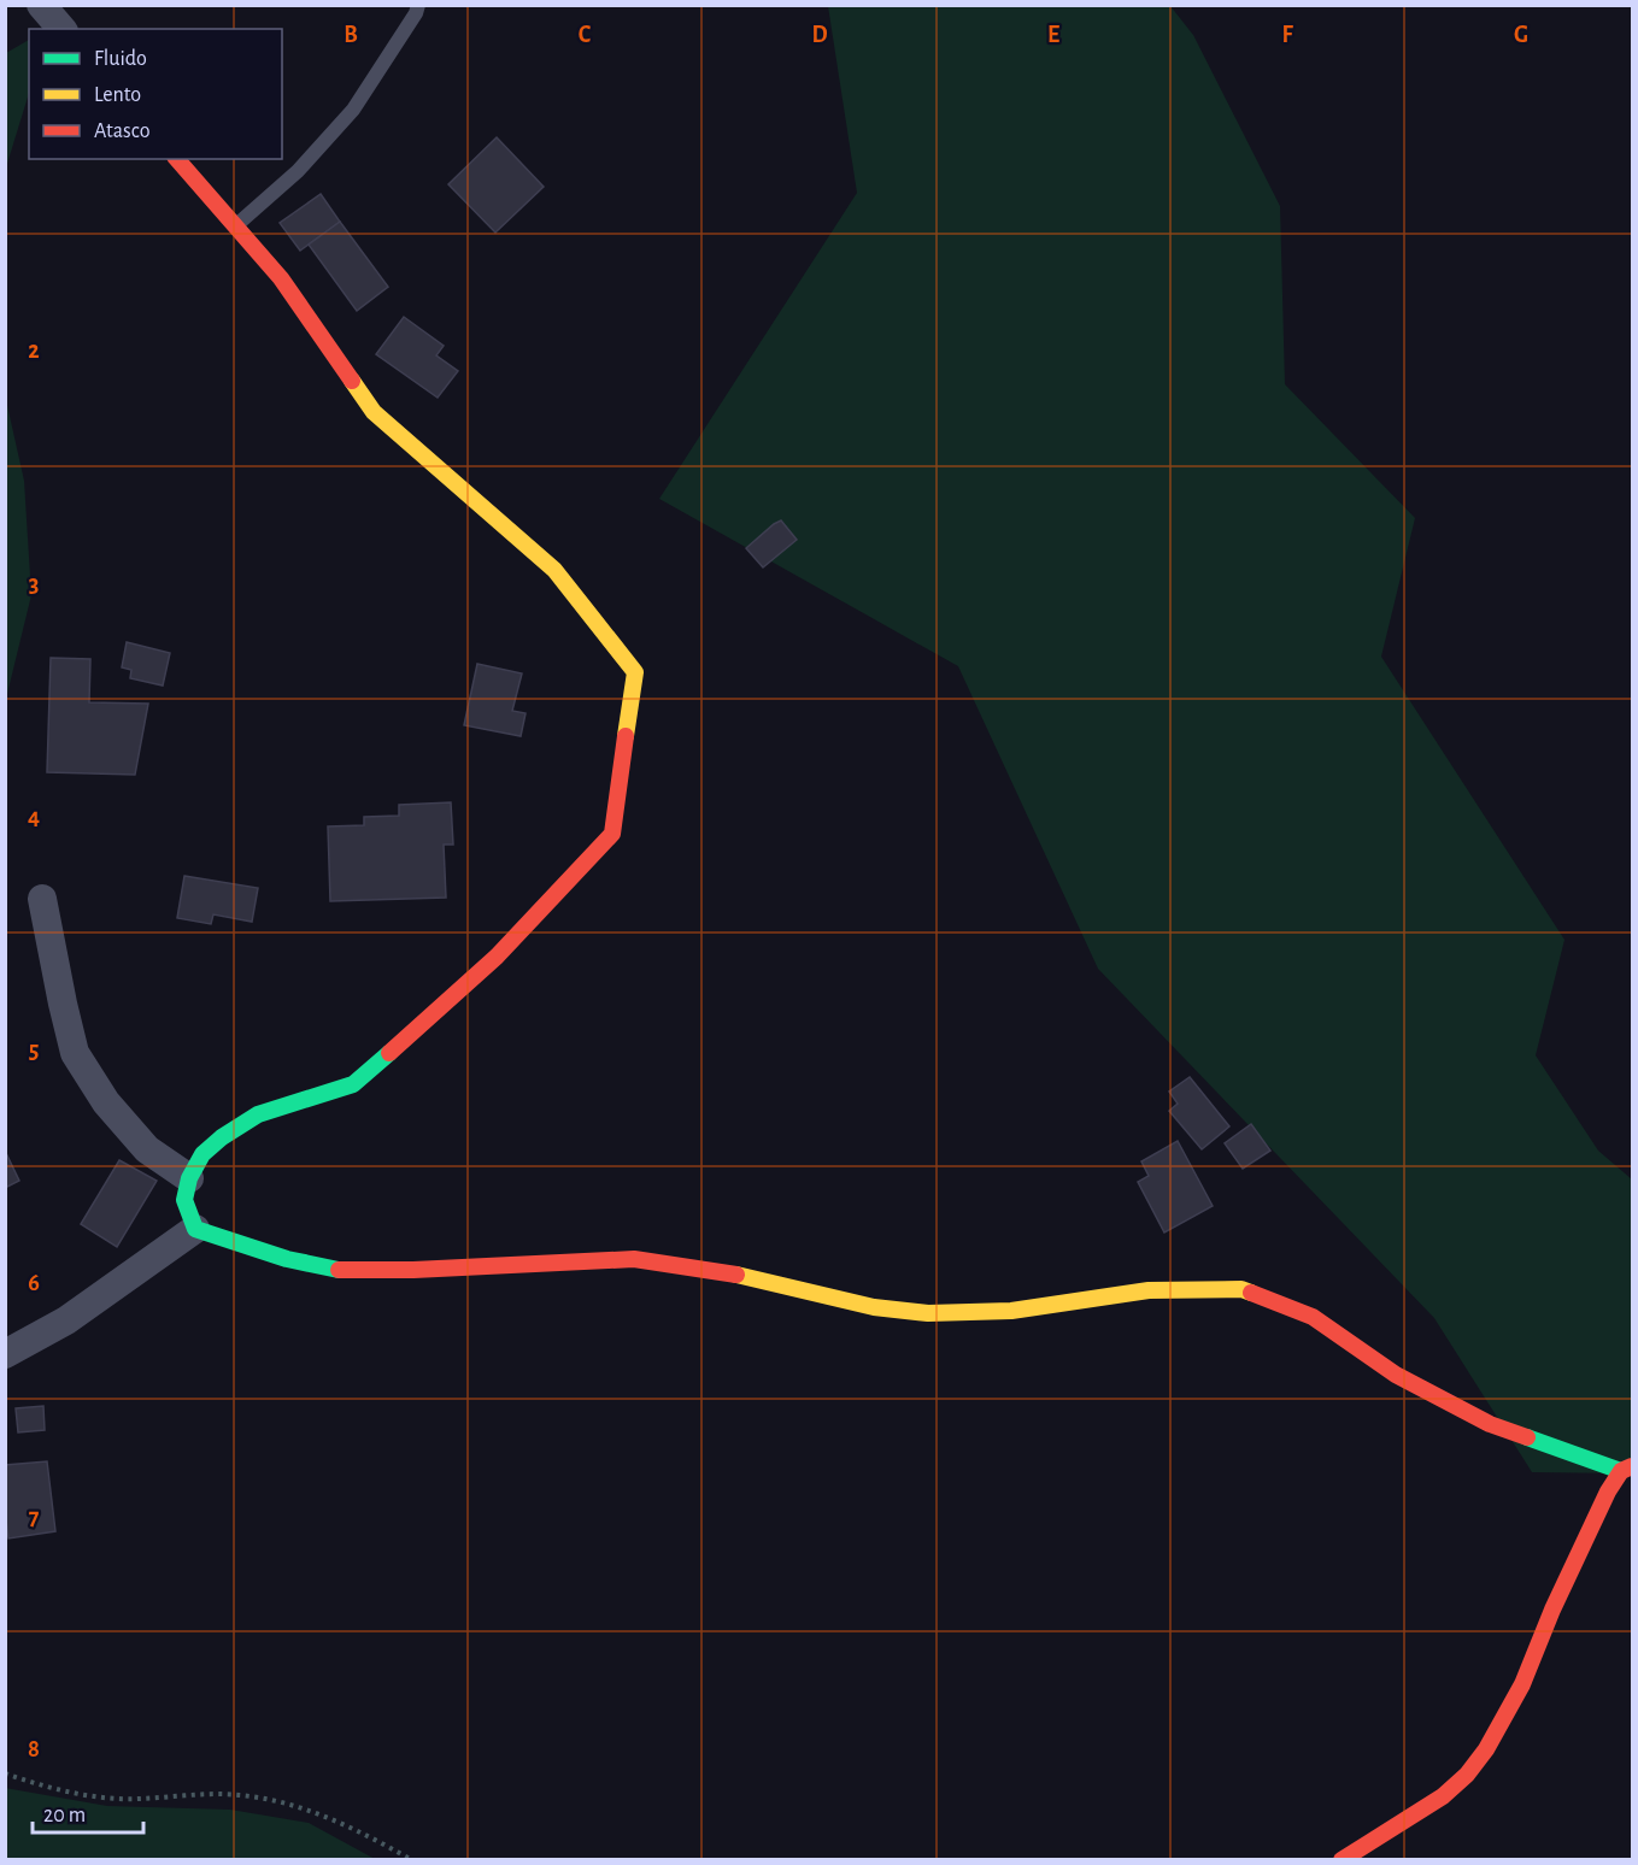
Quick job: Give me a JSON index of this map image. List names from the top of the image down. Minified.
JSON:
{"legend":["Fluido","Lento","Atasco"],"scale_bar":"20 m","grid":{"columns":["B","C","D","E","F","G"],"rows":["2","3","4","5","6","7","8"]}}
